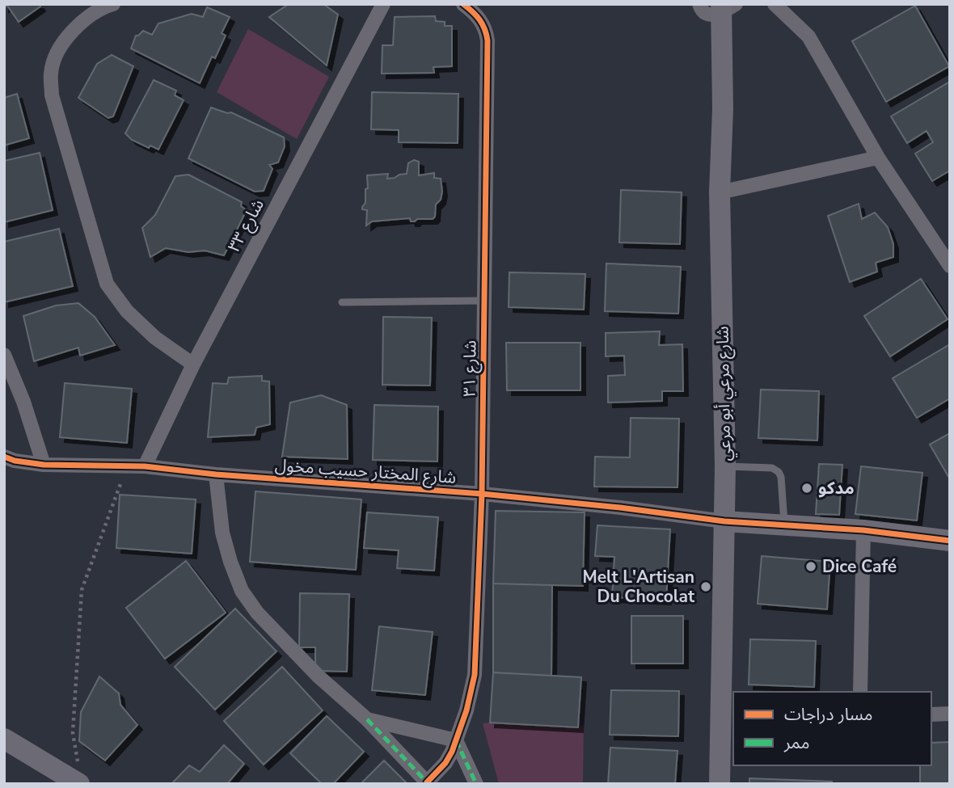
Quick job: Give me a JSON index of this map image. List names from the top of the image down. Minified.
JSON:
{"streets":{"main road":["شارع مرعي أبو مرعي"],"street":["شارع ٣٣","شارع ٣١","شارع المختار حسيب مخول"]},"crossings":[["شارع ٣٣","شارع المختار حسيب مخول"],["شارع ٣١","شارع المختار حسيب مخول"],["شارع مرعي أبو مرعي","شارع المختار حسيب مخول"]],"places":["مدكو","Dice Café","Melt L'Artisan Du Chocolat"],"legend":["مسار دراجات","ممر"]}
